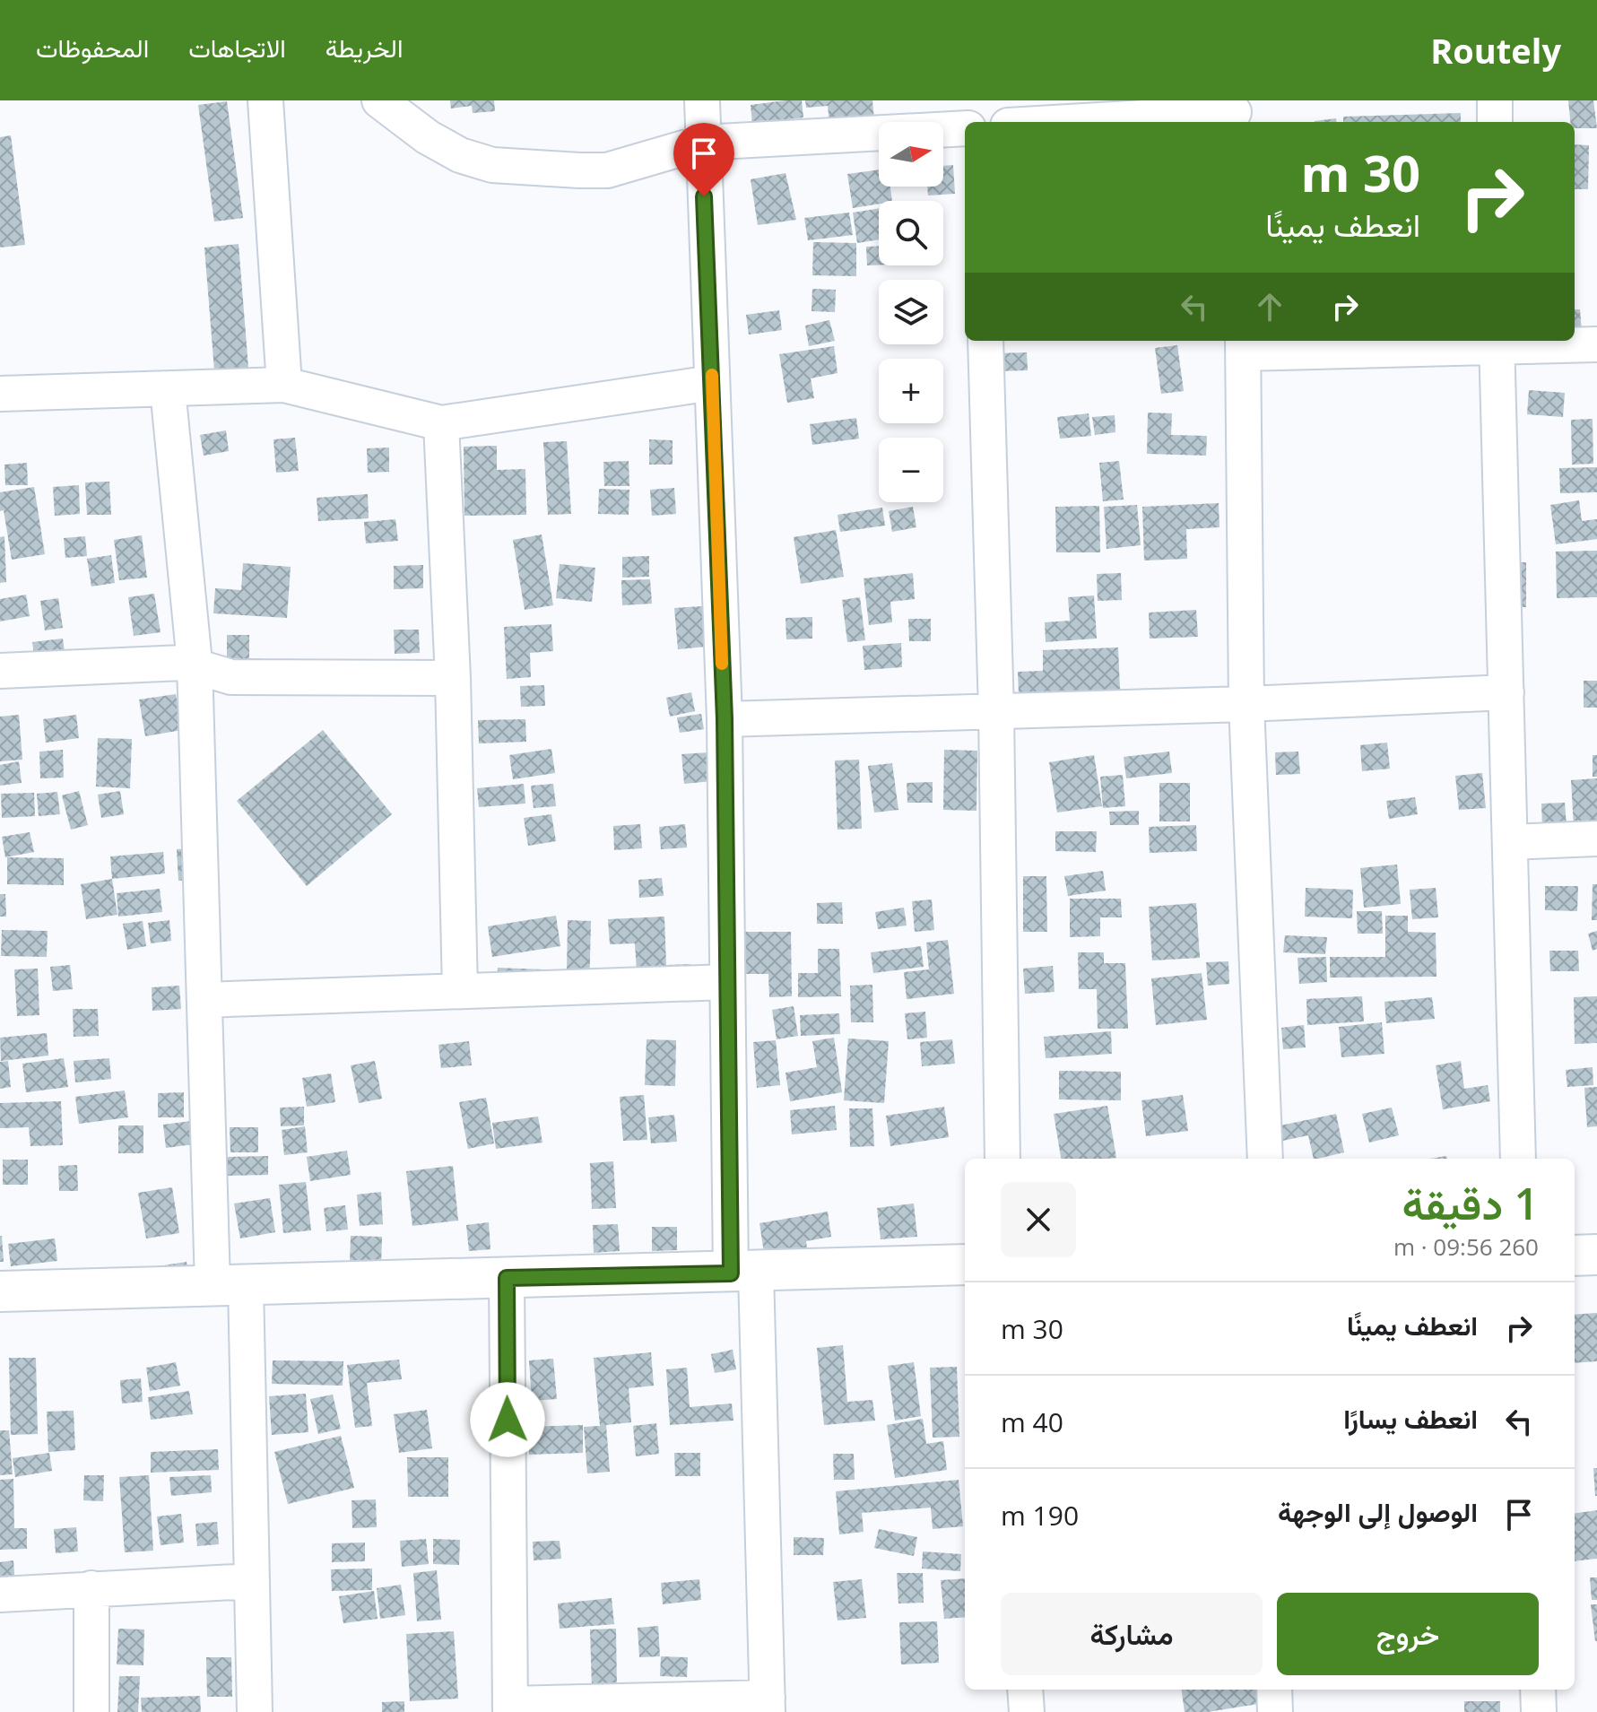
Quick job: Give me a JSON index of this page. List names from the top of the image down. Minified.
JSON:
{"north":"right","page":{"header":"Routely","nav":["الخريطة","الاتجاهات","المحفوظات"],"map_buttons":["+","−"],"turn":["30 m","انعطف يمينًا"],"heading":["1 دقيقة","260 m · 09:56"],"list":[{"name":"انعطف يمينًا","value":"30 m"},{"name":"انعطف يسارًا","value":"40 m"},{"name":"الوصول إلى الوجهة","value":"190 m"}],"buttons":["خروج","مشاركة"]}}
